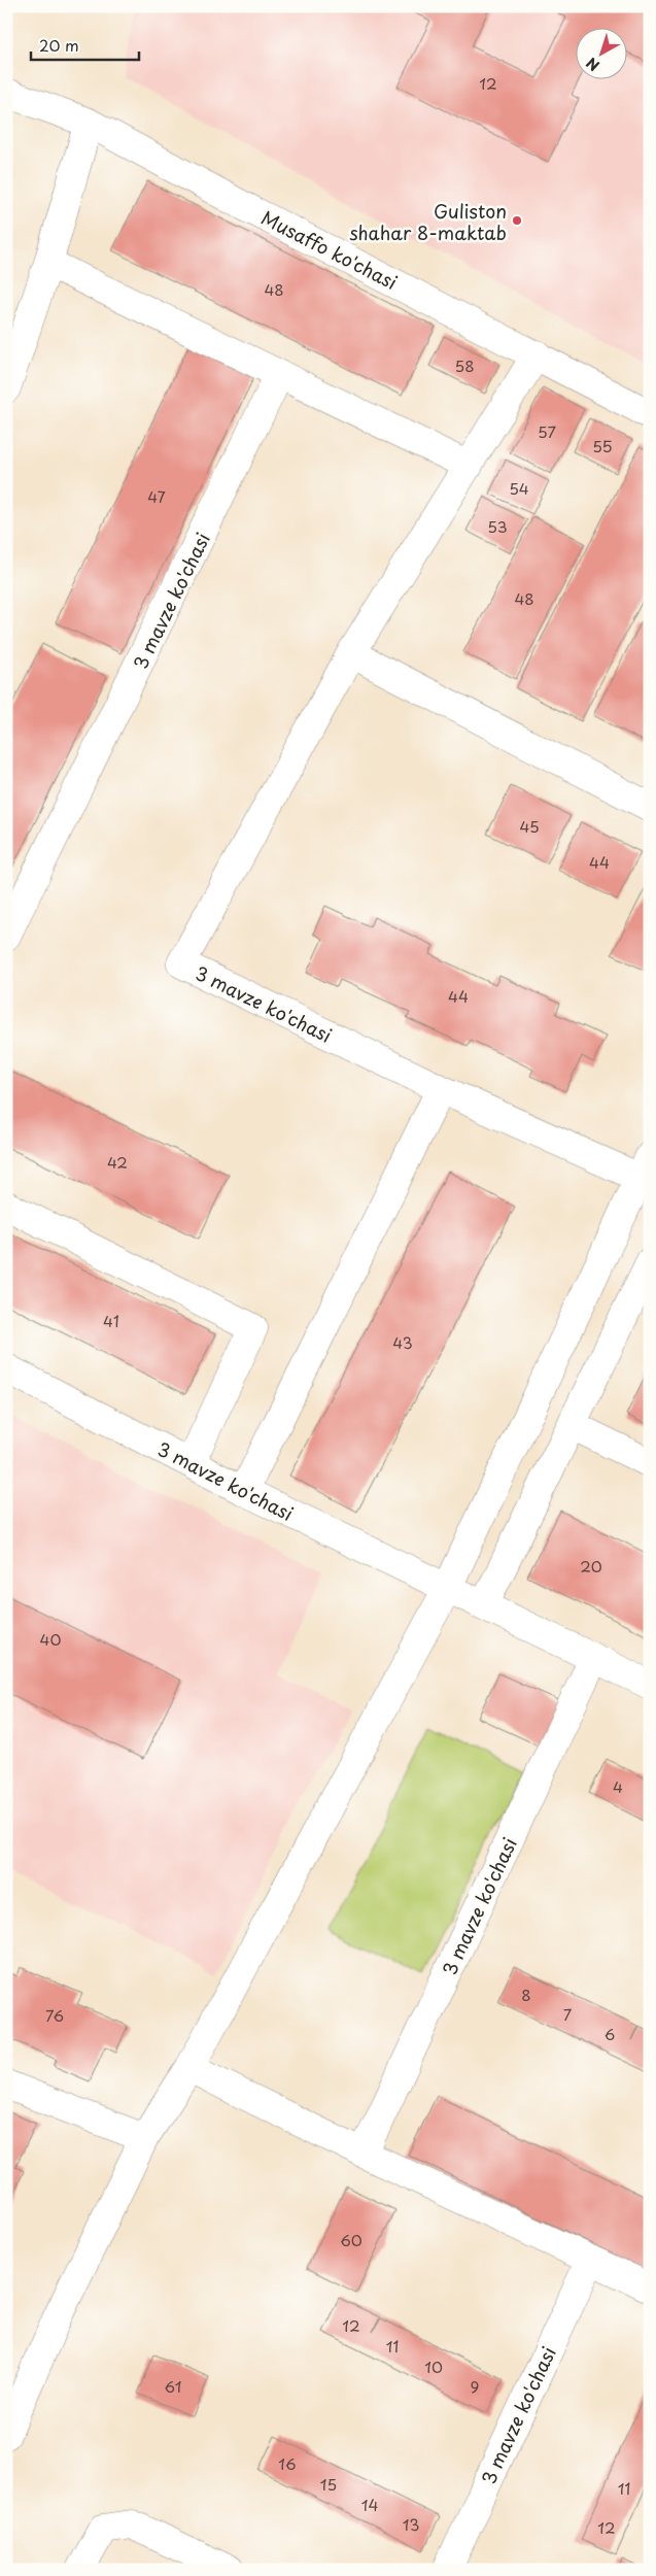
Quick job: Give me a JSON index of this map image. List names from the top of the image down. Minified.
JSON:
{"streets":{"street":["Musaffo ko'chasi","3 mavze ko'chasi"]},"crossings":[["Musaffo ko'chasi","3 mavze ko'chasi"]],"places":["Guliston shahar 8-maktab"],"house_numbers":["12","48","58","57","55","54","47","53","48","45","44","44","42","41","43","20","40","4","8","7","76","6","60","12","11","10","61","9","16","15","11","14","13","12"],"scale_bar":"20 m","north":"bottom left"}
